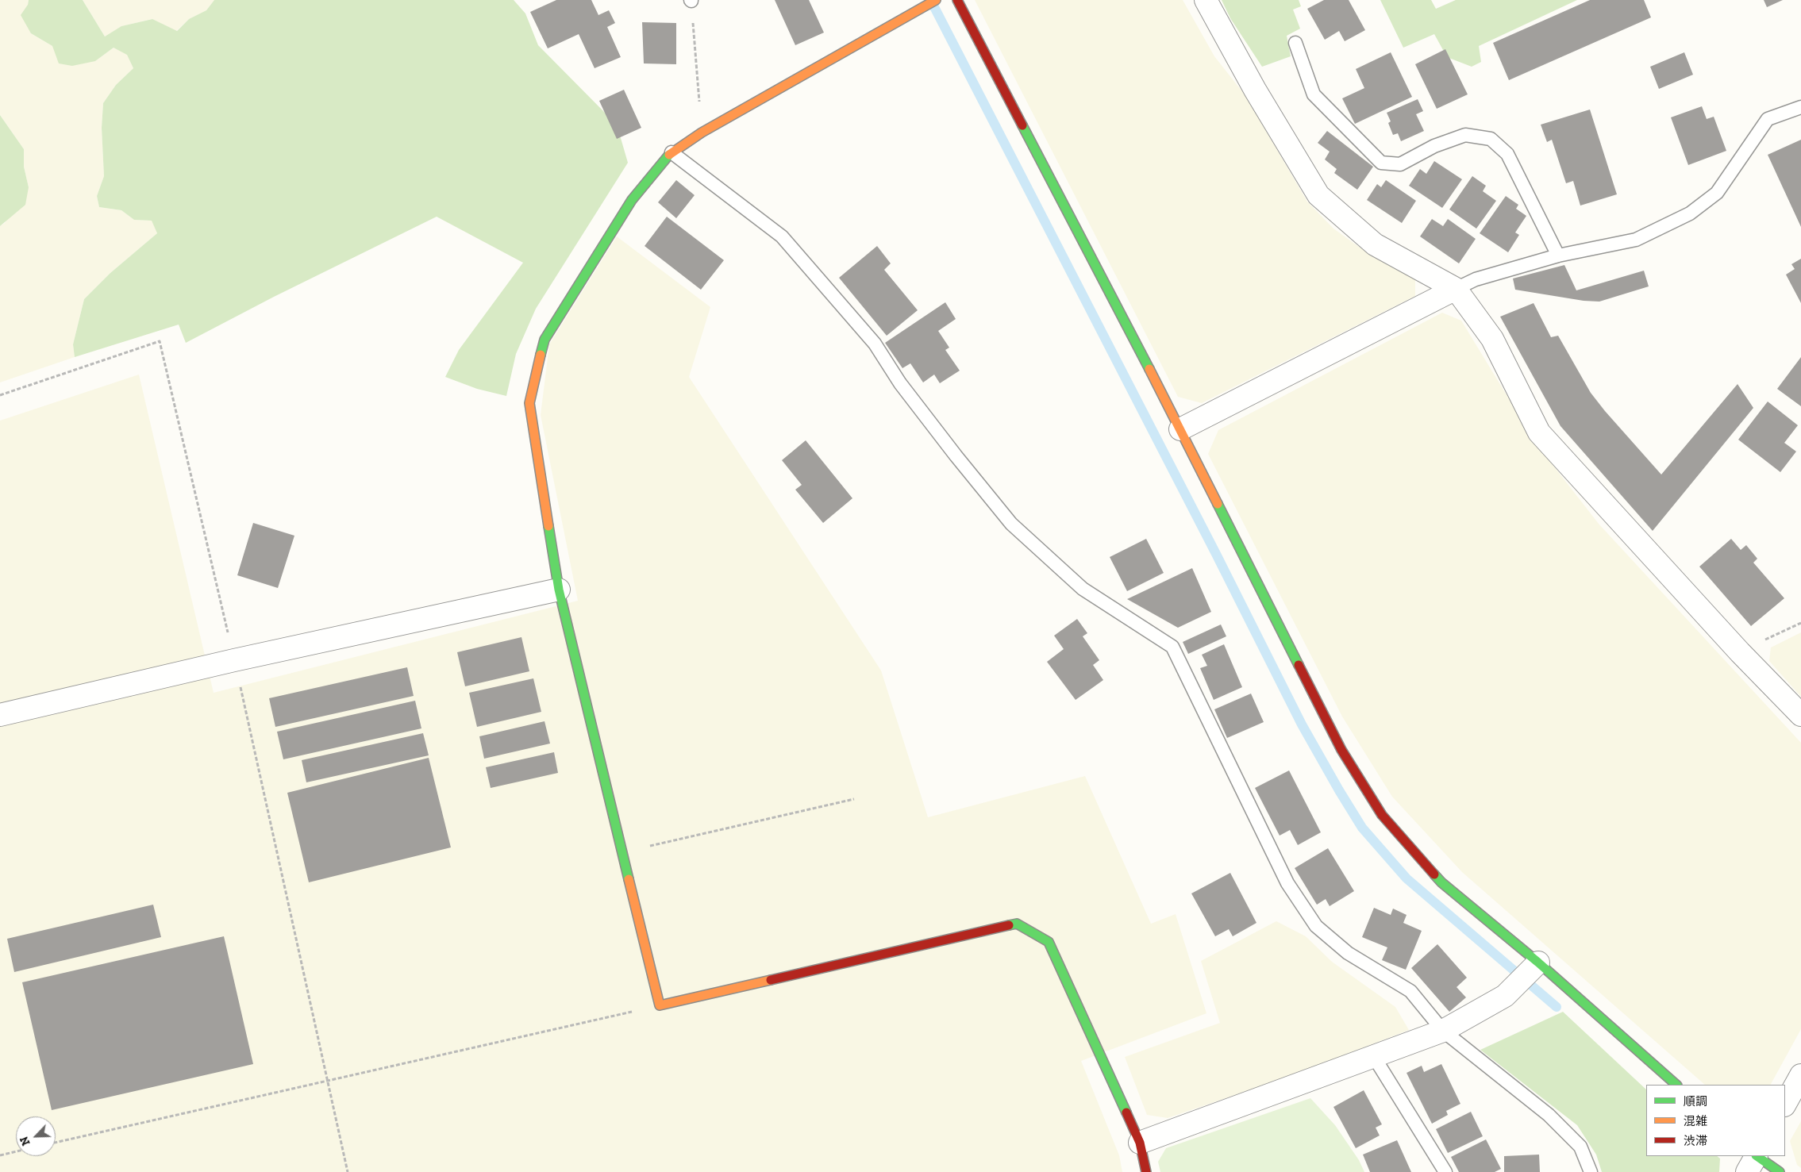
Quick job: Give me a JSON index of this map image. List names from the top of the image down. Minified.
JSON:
{"legend":["順調","混雑","渋滞"],"north":"bottom left"}
